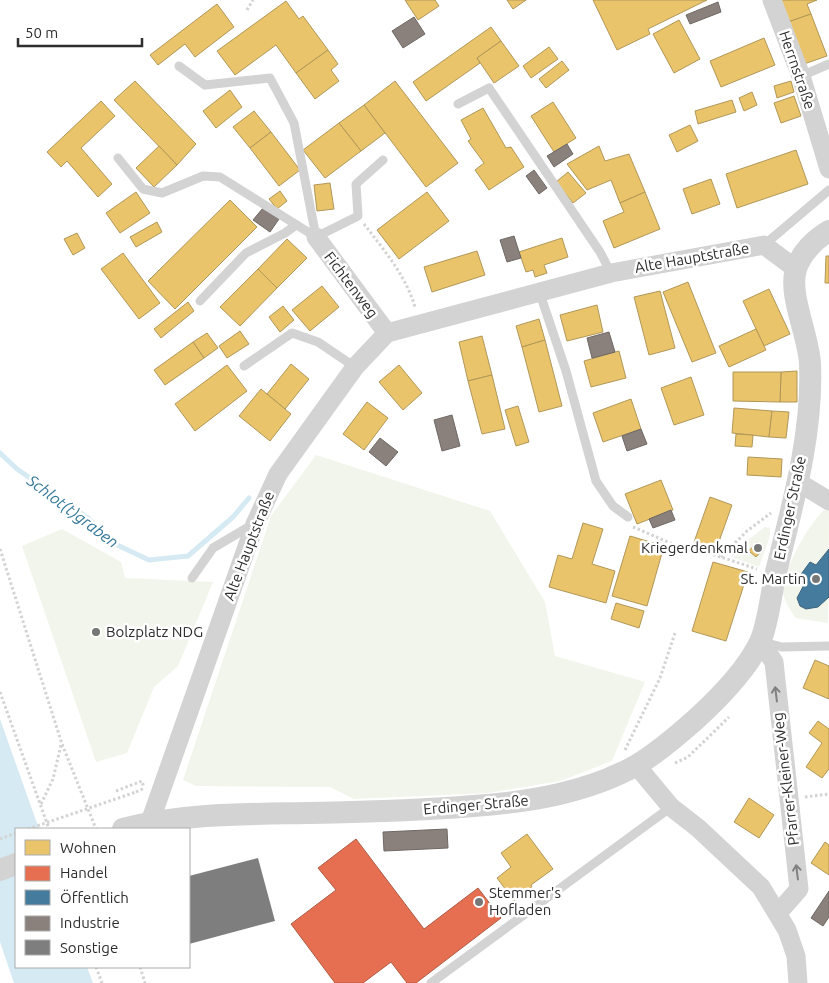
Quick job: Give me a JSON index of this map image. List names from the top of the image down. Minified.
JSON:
{"streets":{"street":["Herrnstraße","Alte Hauptstraße","Fichtenweg","Erdinger Straße","Pfarrer-Kleiner-Weg"]},"crossings":[["Alte Hauptstraße","Fichtenweg"],["Alte Hauptstraße","Erdinger Straße"],["Erdinger Straße","Pfarrer-Kleiner-Weg"]],"one_way":["Pfarrer-Kleiner-Weg"],"water":["Schlot(t)graben"],"places":["Kriegerdenkmal","St. Martin","Bolzplatz NDG","Stemmer's Hofladen"],"legend":["Wohnen","Handel","Öffentlich","Industrie","Sonstige"],"scale_bar":"50 m"}
